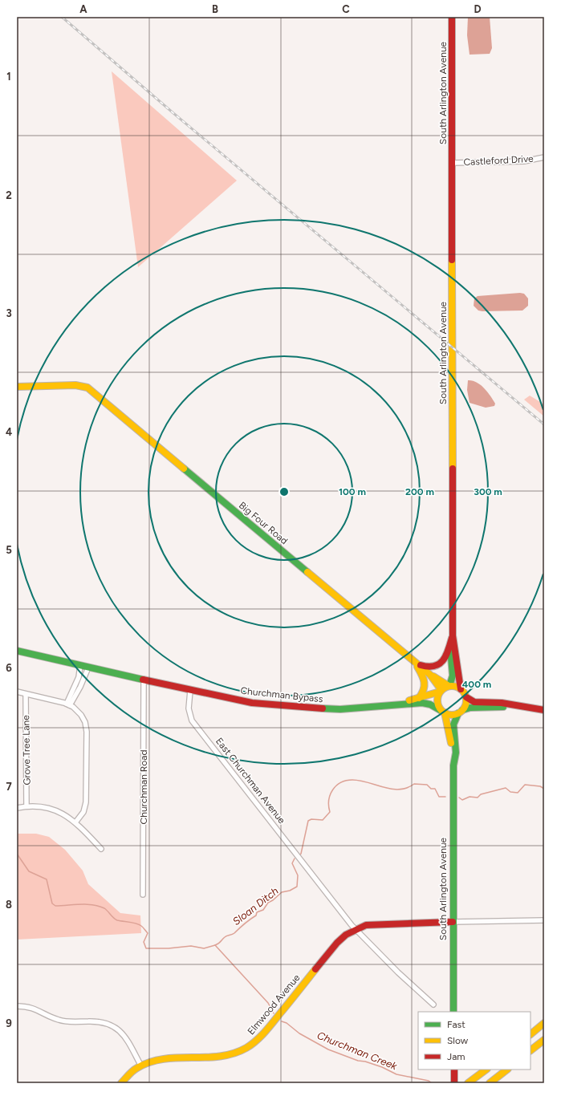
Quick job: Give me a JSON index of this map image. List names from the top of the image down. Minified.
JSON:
{"streets":{"main road":["South Arlington Avenue","Big Four Road","Churchman Bypass","Elmwood Avenue"],"street":["Castleford Drive","Grove Tree Lane","East Churchman Avenue","Churchman Road"]},"crossings":[["South Arlington Avenue","Castleford Drive"],["South Arlington Avenue","Big Four Road"],["South Arlington Avenue","Churchman Bypass"],["Big Four Road","Churchman Bypass"],["Churchman Bypass","East Churchman Avenue"],["East Churchman Avenue","Elmwood Avenue"]],"water":["Sloan Ditch","Churchman Creek"],"legend":["Fast","Slow","Jam"],"grid":{"columns":["A","B","C","D"],"rows":["1","2","3","4","5","6","7","8","9"]},"rings":["100 m","200 m","300 m","400 m"]}
